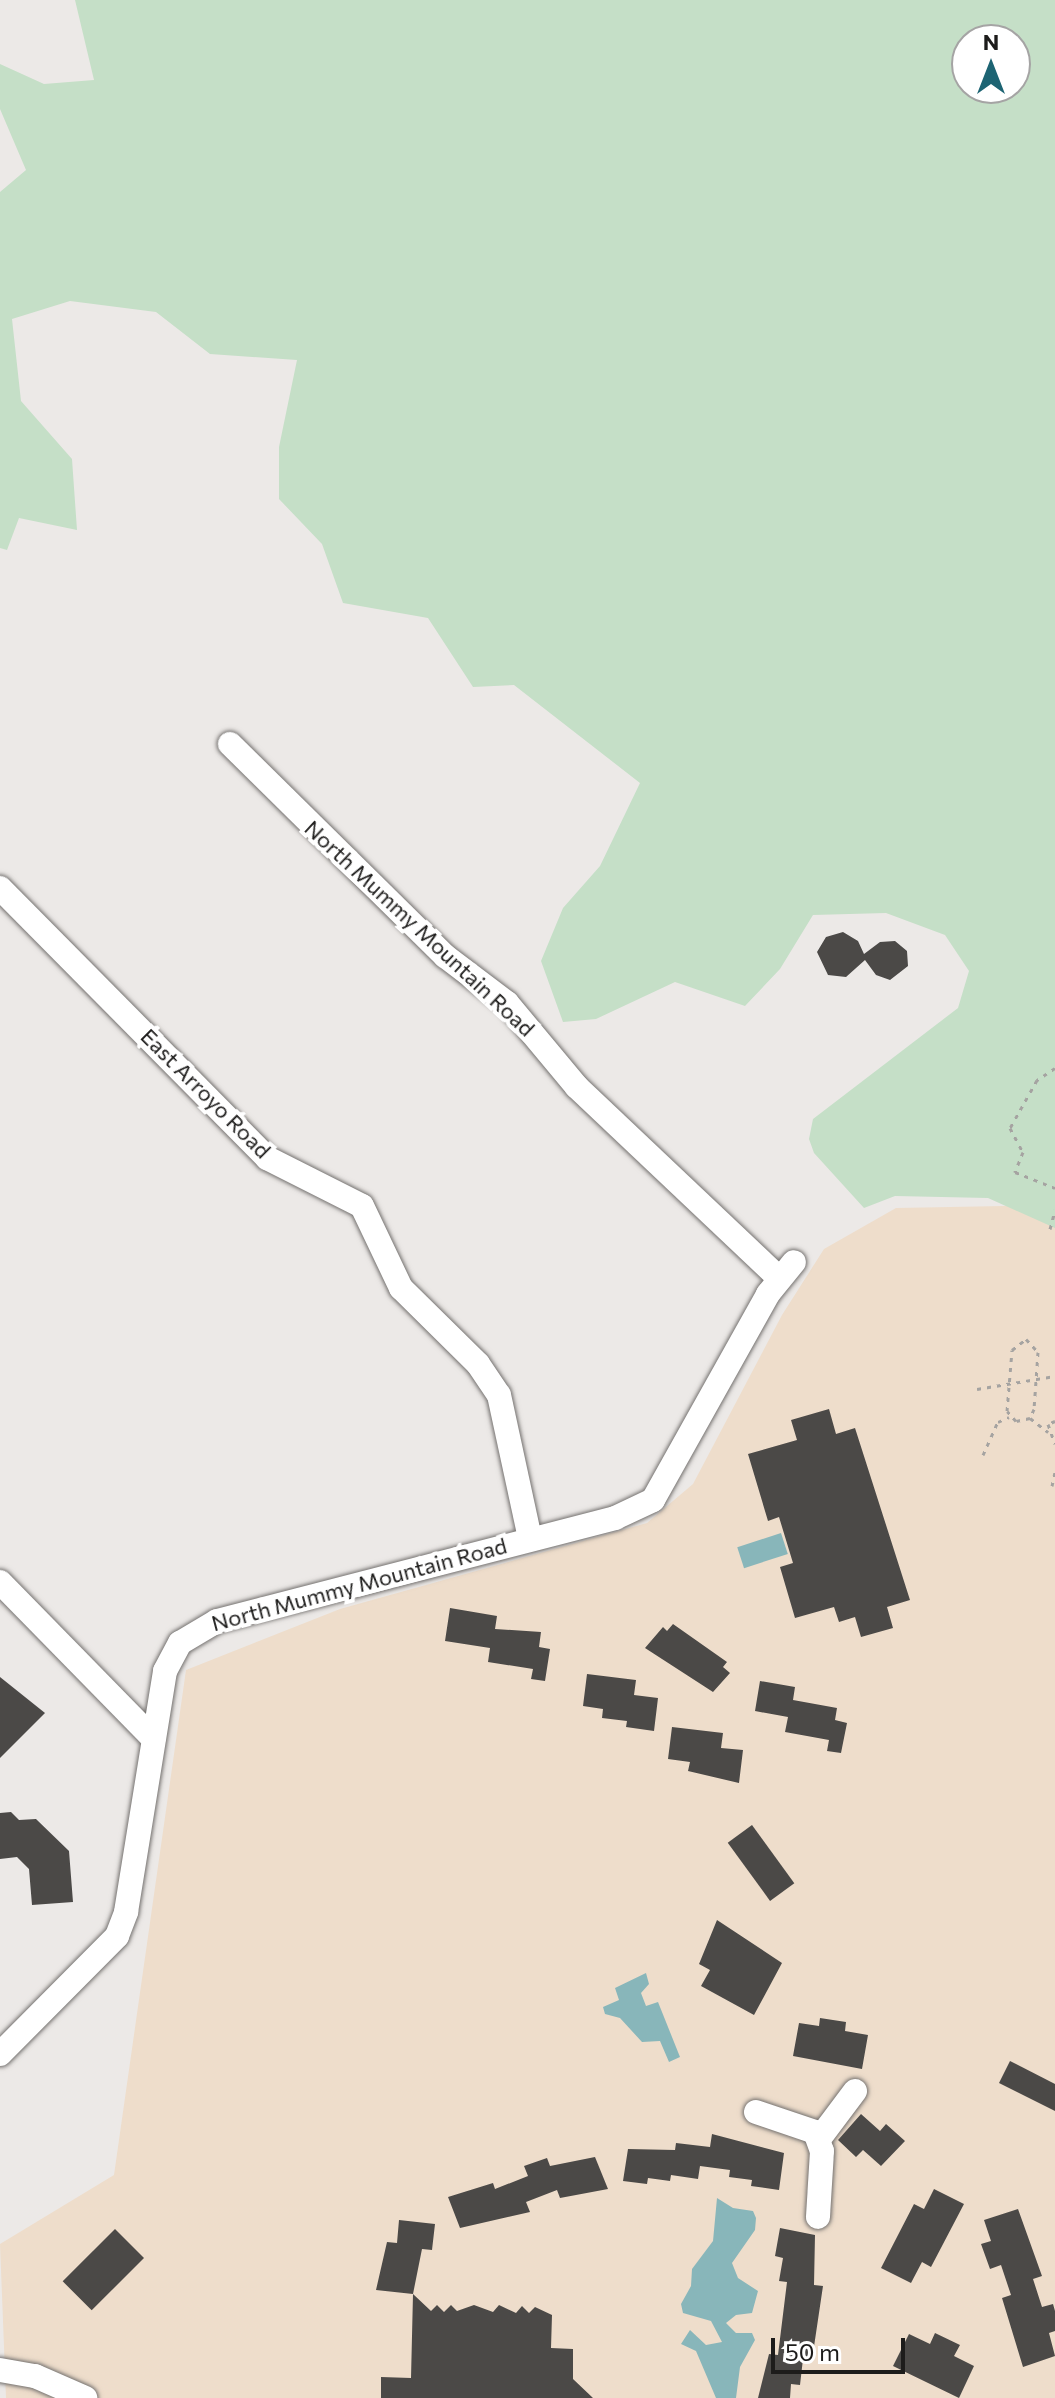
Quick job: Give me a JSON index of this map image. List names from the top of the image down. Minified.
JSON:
{"streets":{"street":["North Mummy Mountain Road","East Arroyo Road"]},"crossings":[["North Mummy Mountain Road","East Arroyo Road"]],"scale_bar":"50 m","north":"top"}
